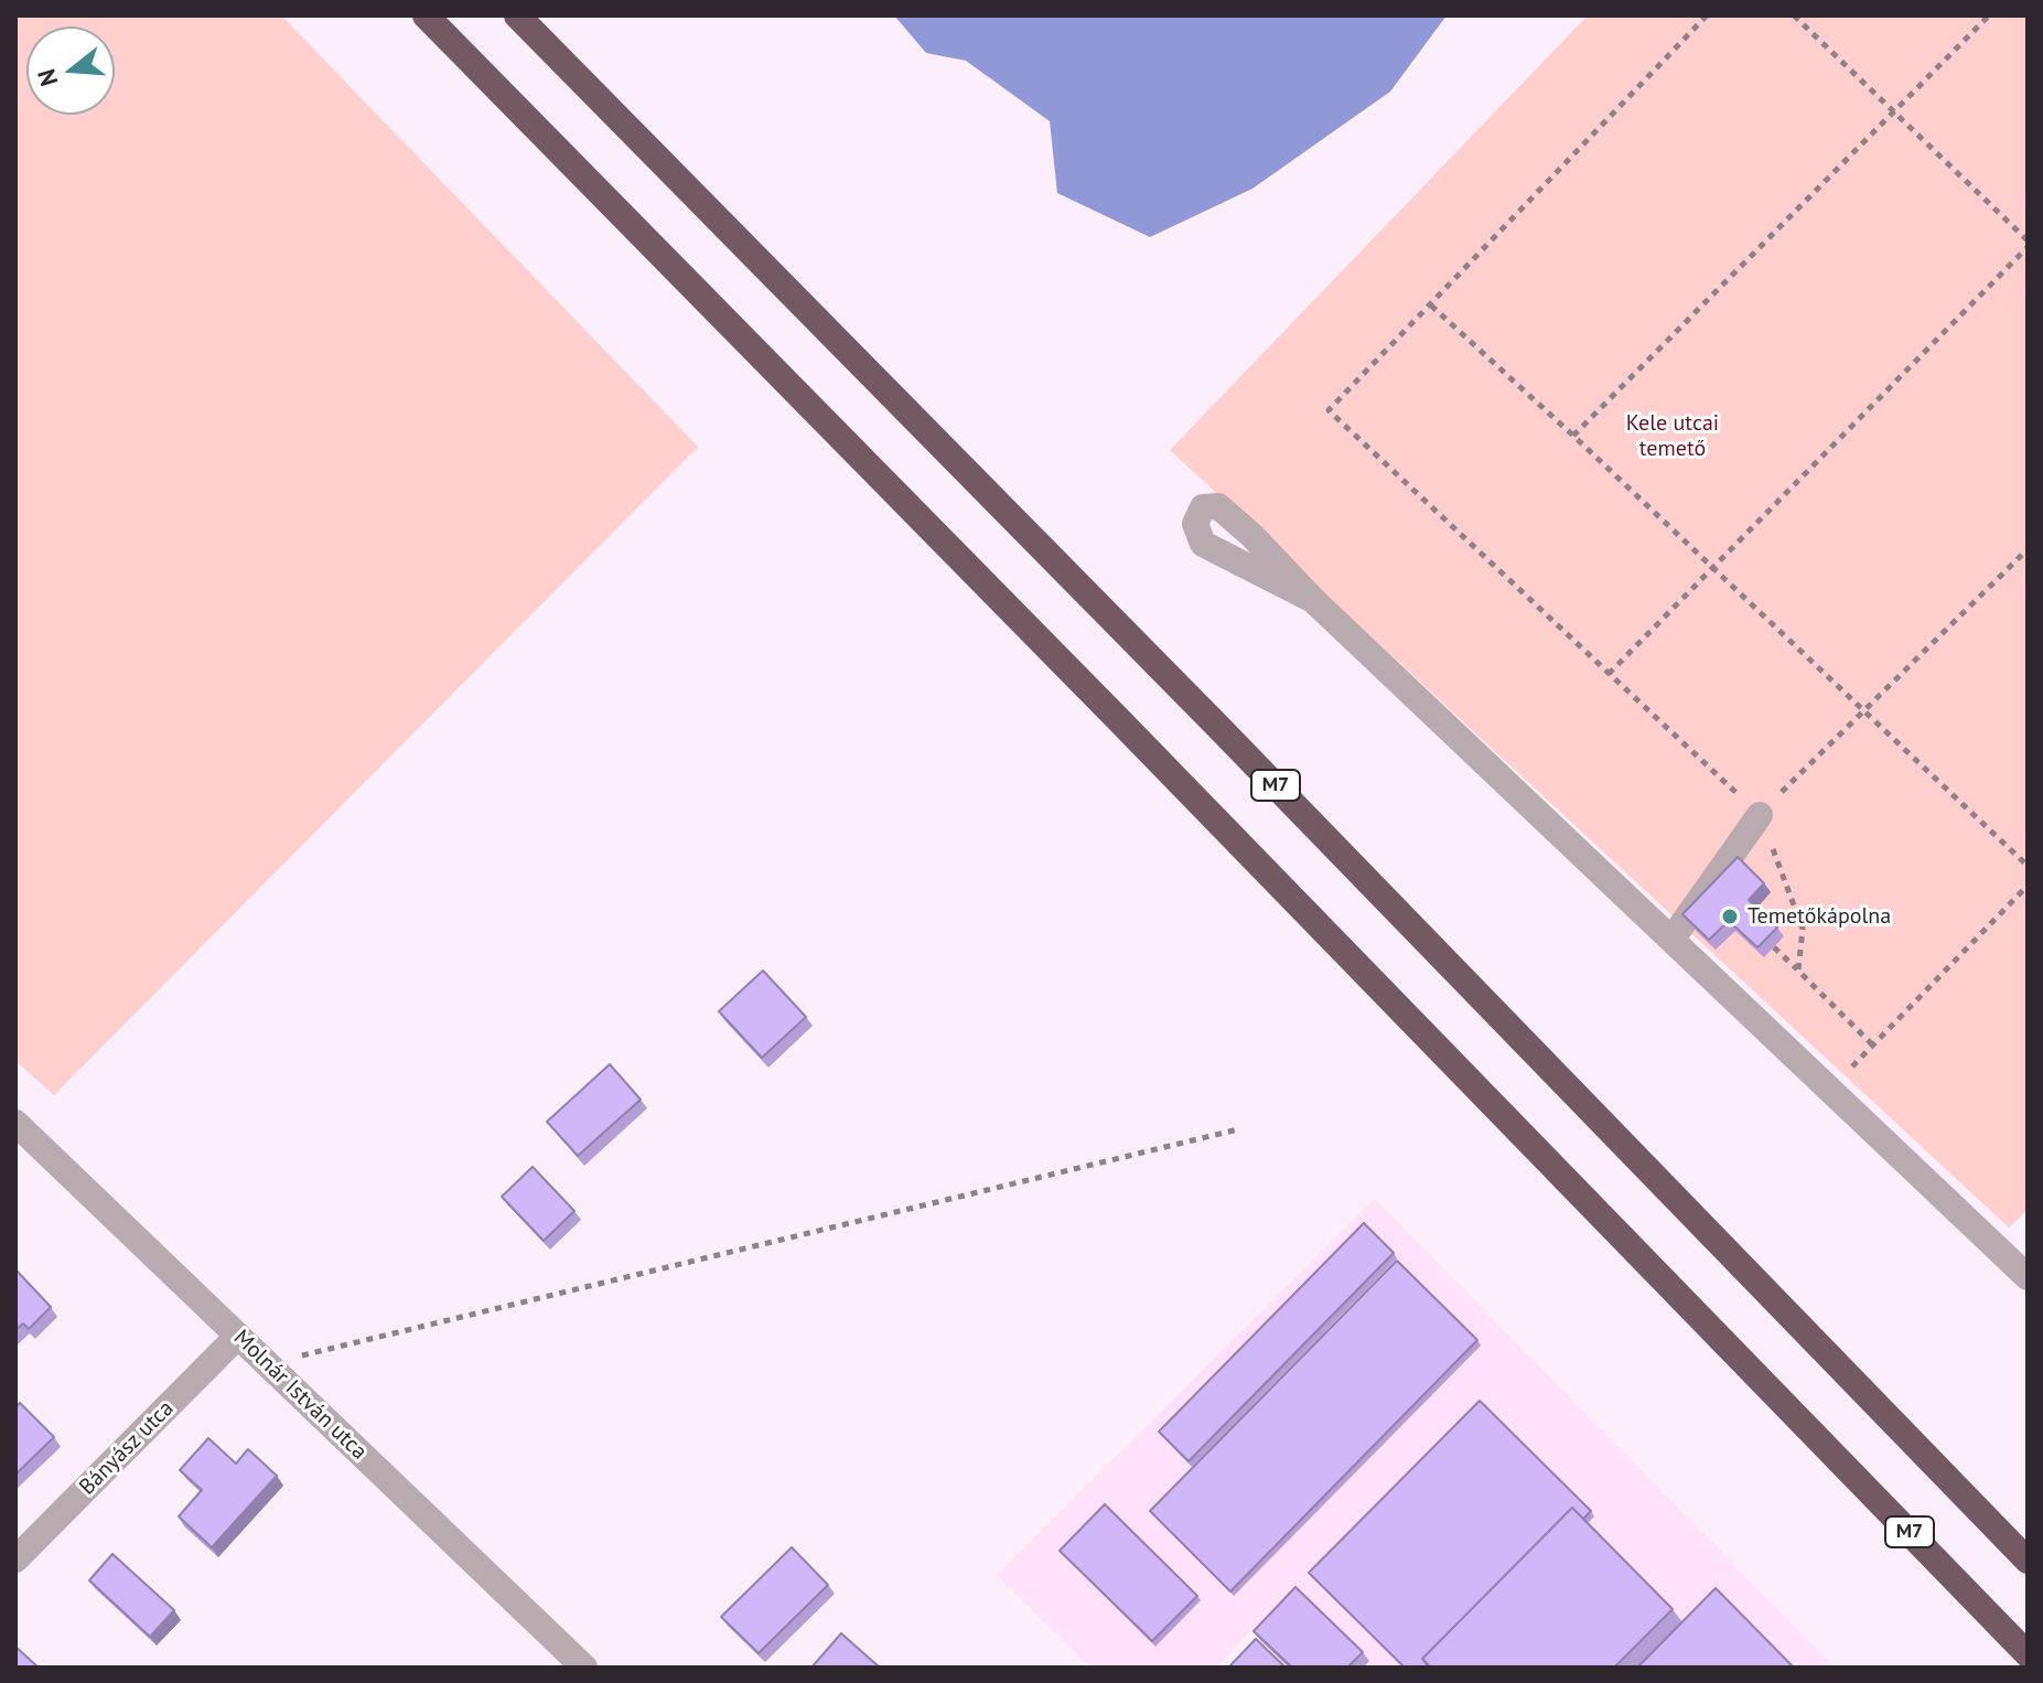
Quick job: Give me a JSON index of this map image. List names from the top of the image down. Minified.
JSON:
{"streets":{"highway":["M7"],"street":["Molnár István utca","Bányász utca"]},"crossings":[["Molnár István utca","Bányász utca"]],"parks":["Kele utcai temető"],"places":["Temetőkápolna"],"north":"left"}
